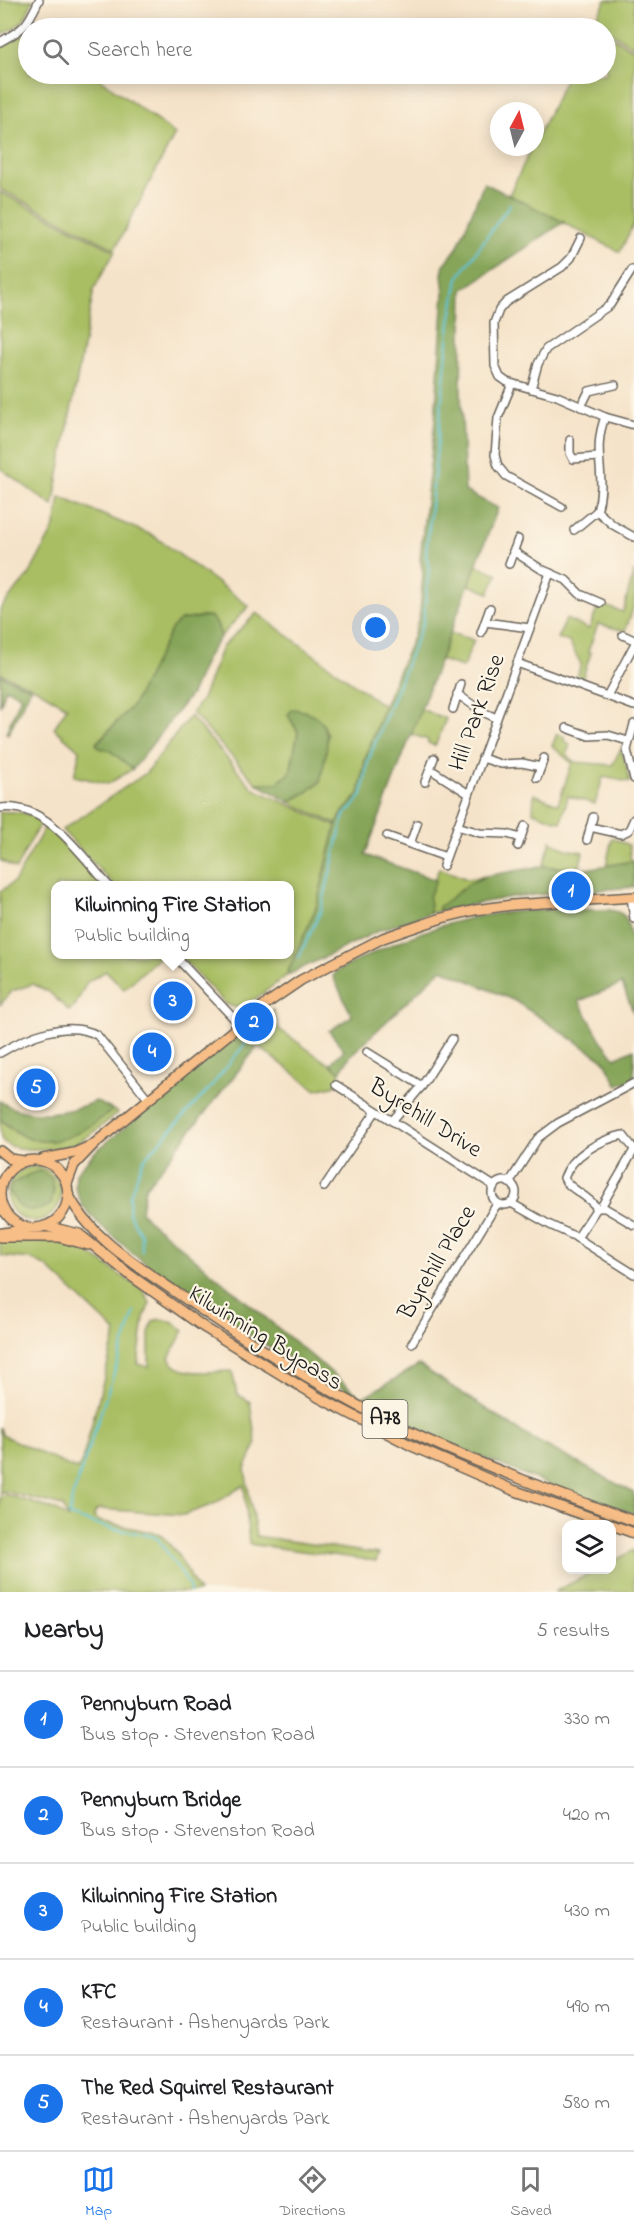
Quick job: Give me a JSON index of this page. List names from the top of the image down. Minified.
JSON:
{"streets":{"highway":["Kilwinning Bypass","A78"],"street":["Hill Park Rise","Byrehill Drive","Byrehill Place"]},"crossings":[["Byrehill Drive","Byrehill Place"],["Kilwinning Bypass","A78"]],"north":"top","page":{"search":"Search here","pins":["1","3","2","4","5"],"popup":["Kilwinning Fire Station","Public building"],"heading":["Nearby","5 results"],"list":[{"mark":"1","name":"Pennyburn Road","note":"Bus stop · Stevenston Road","value":"330 m"},{"mark":"2","name":"Pennyburn Bridge","note":"Bus stop · Stevenston Road","value":"420 m"},{"mark":"3","name":"Kilwinning Fire Station","note":"Public building","value":"430 m"},{"mark":"4","name":"KFC","note":"Restaurant · Ashenyards Park","value":"490 m"},{"mark":"5","name":"The Red Squirrel Restaurant","note":"Restaurant · Ashenyards Park","value":"580 m"}],"nav":["Map","Directions","Saved"]}}
